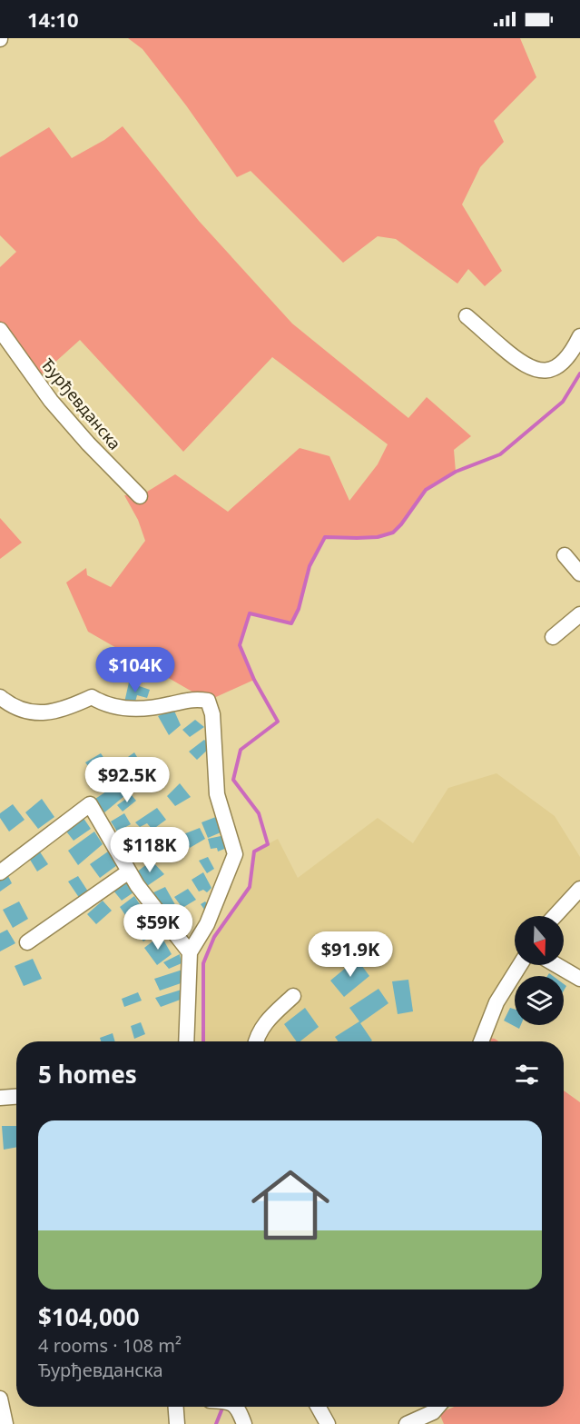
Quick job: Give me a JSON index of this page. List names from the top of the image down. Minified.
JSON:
{"streets":{"street":["Ђурђевданска"]},"north":"bottom","page":{"status":"14:10","price":["$104K","$92.5K","$118K","$59K","$91.9K"],"heading":"5 homes","list":[{"name":"$104,000","note":"4 rooms · 108 m² · Ђурђевданска"}]}}
